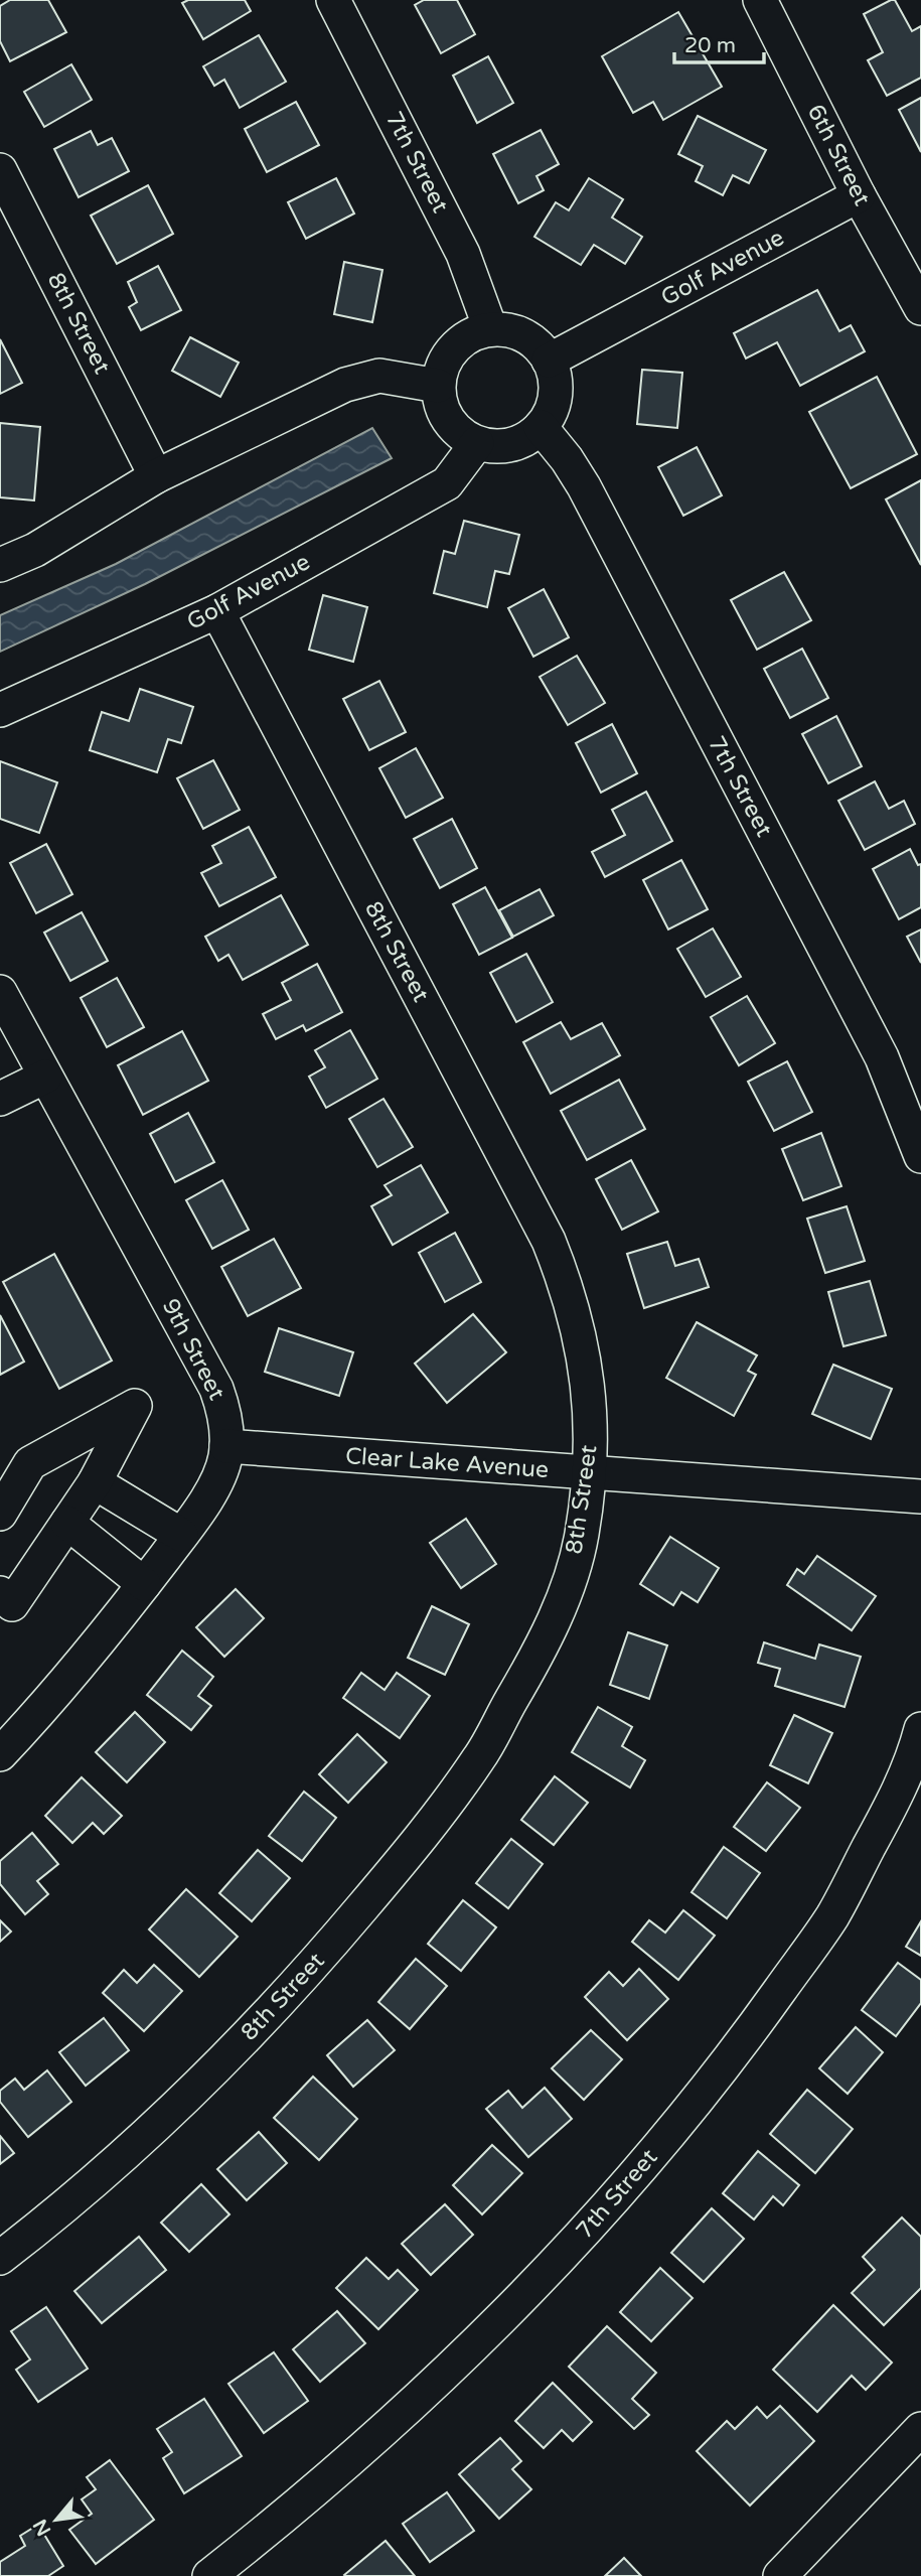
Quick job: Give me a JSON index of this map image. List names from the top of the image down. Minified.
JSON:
{"streets":{"street":["6th Street","7th Street","Golf Avenue","8th Street","9th Street","Clear Lake Avenue"]},"crossings":[["6th Street","Golf Avenue"],["7th Street","Golf Avenue"],["Golf Avenue","8th Street"],["8th Street","Clear Lake Avenue"],["9th Street","Clear Lake Avenue"]],"scale_bar":"20 m","north":"bottom left"}
